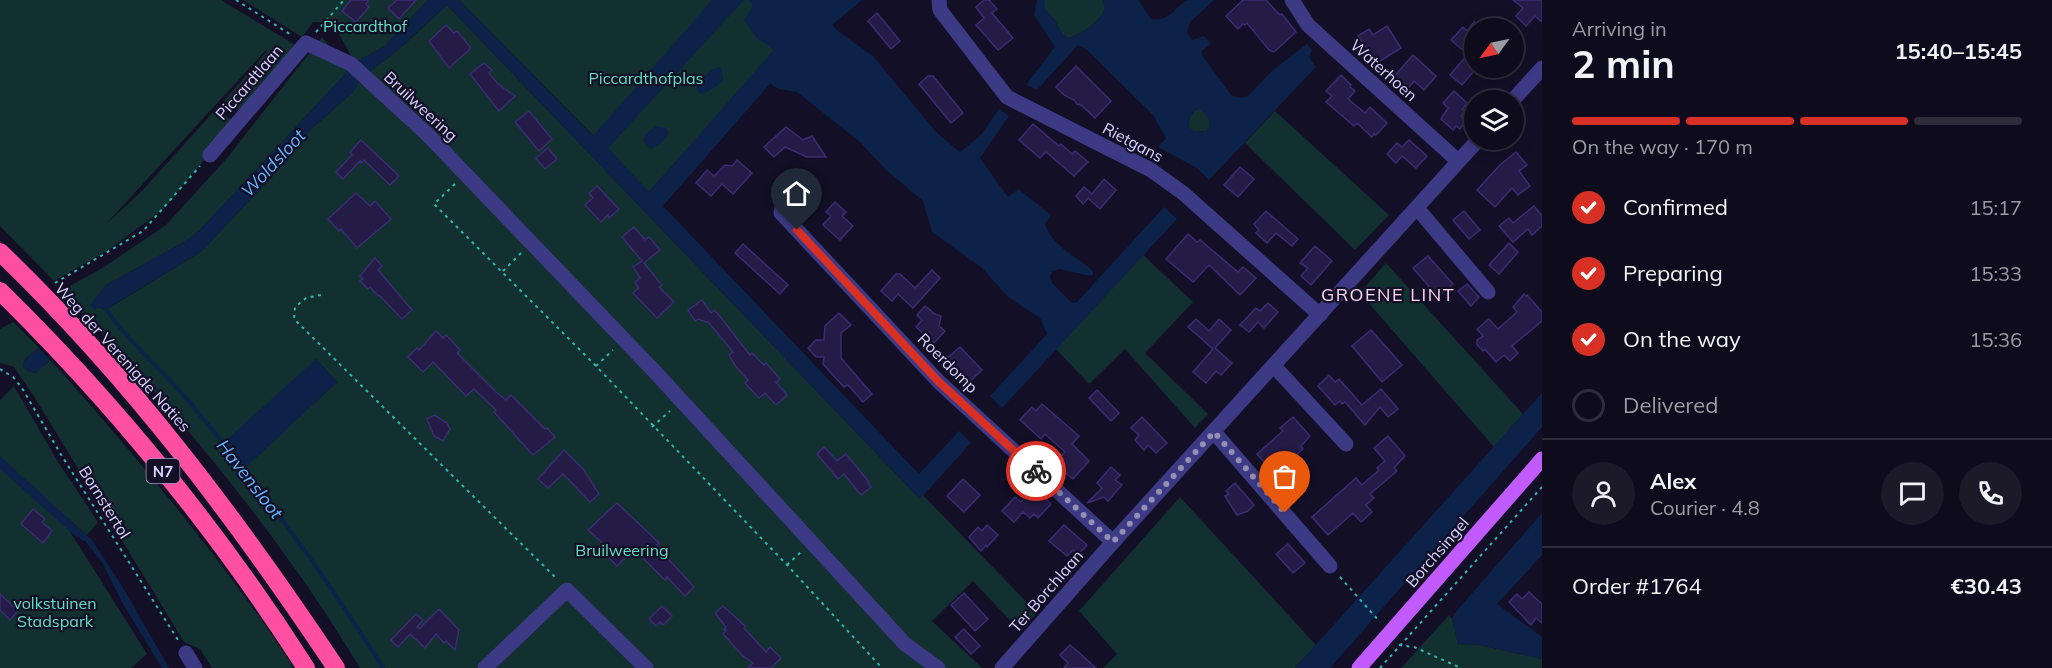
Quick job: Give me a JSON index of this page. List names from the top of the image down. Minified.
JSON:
{"streets":{"highway":["Weg der Verenigde Naties","N7"],"main road":["Borchsingel"],"street":["Waterhoen","Piccardtlaan","Bruilweering","Rietgans","Roerdomp","Ter Borchlaan"],"path":["Bornstertol"]},"crossings":[["Waterhoen","Ter Borchlaan"],["Piccardtlaan","Bruilweering"],["Rietgans","Ter Borchlaan"],["Roerdomp","Ter Borchlaan"]],"districts":["GROENE LINT"],"water":["Woldsloot","Havensloot"],"parks":["Piccardthof","Piccardthofplas","Bruilweering","volkstuinen Stadspark"],"north":"bottom left","page":{"heading":["2 min","Arriving in","15:40–15:45"],"panel":["Alex","Courier · 4.8","Order #1764","€30.43"],"bar":"On the way · 170 m","list":[["Confirmed","15:17"],["Preparing","15:33"],["On the way","15:36"],"Delivered"]}}
